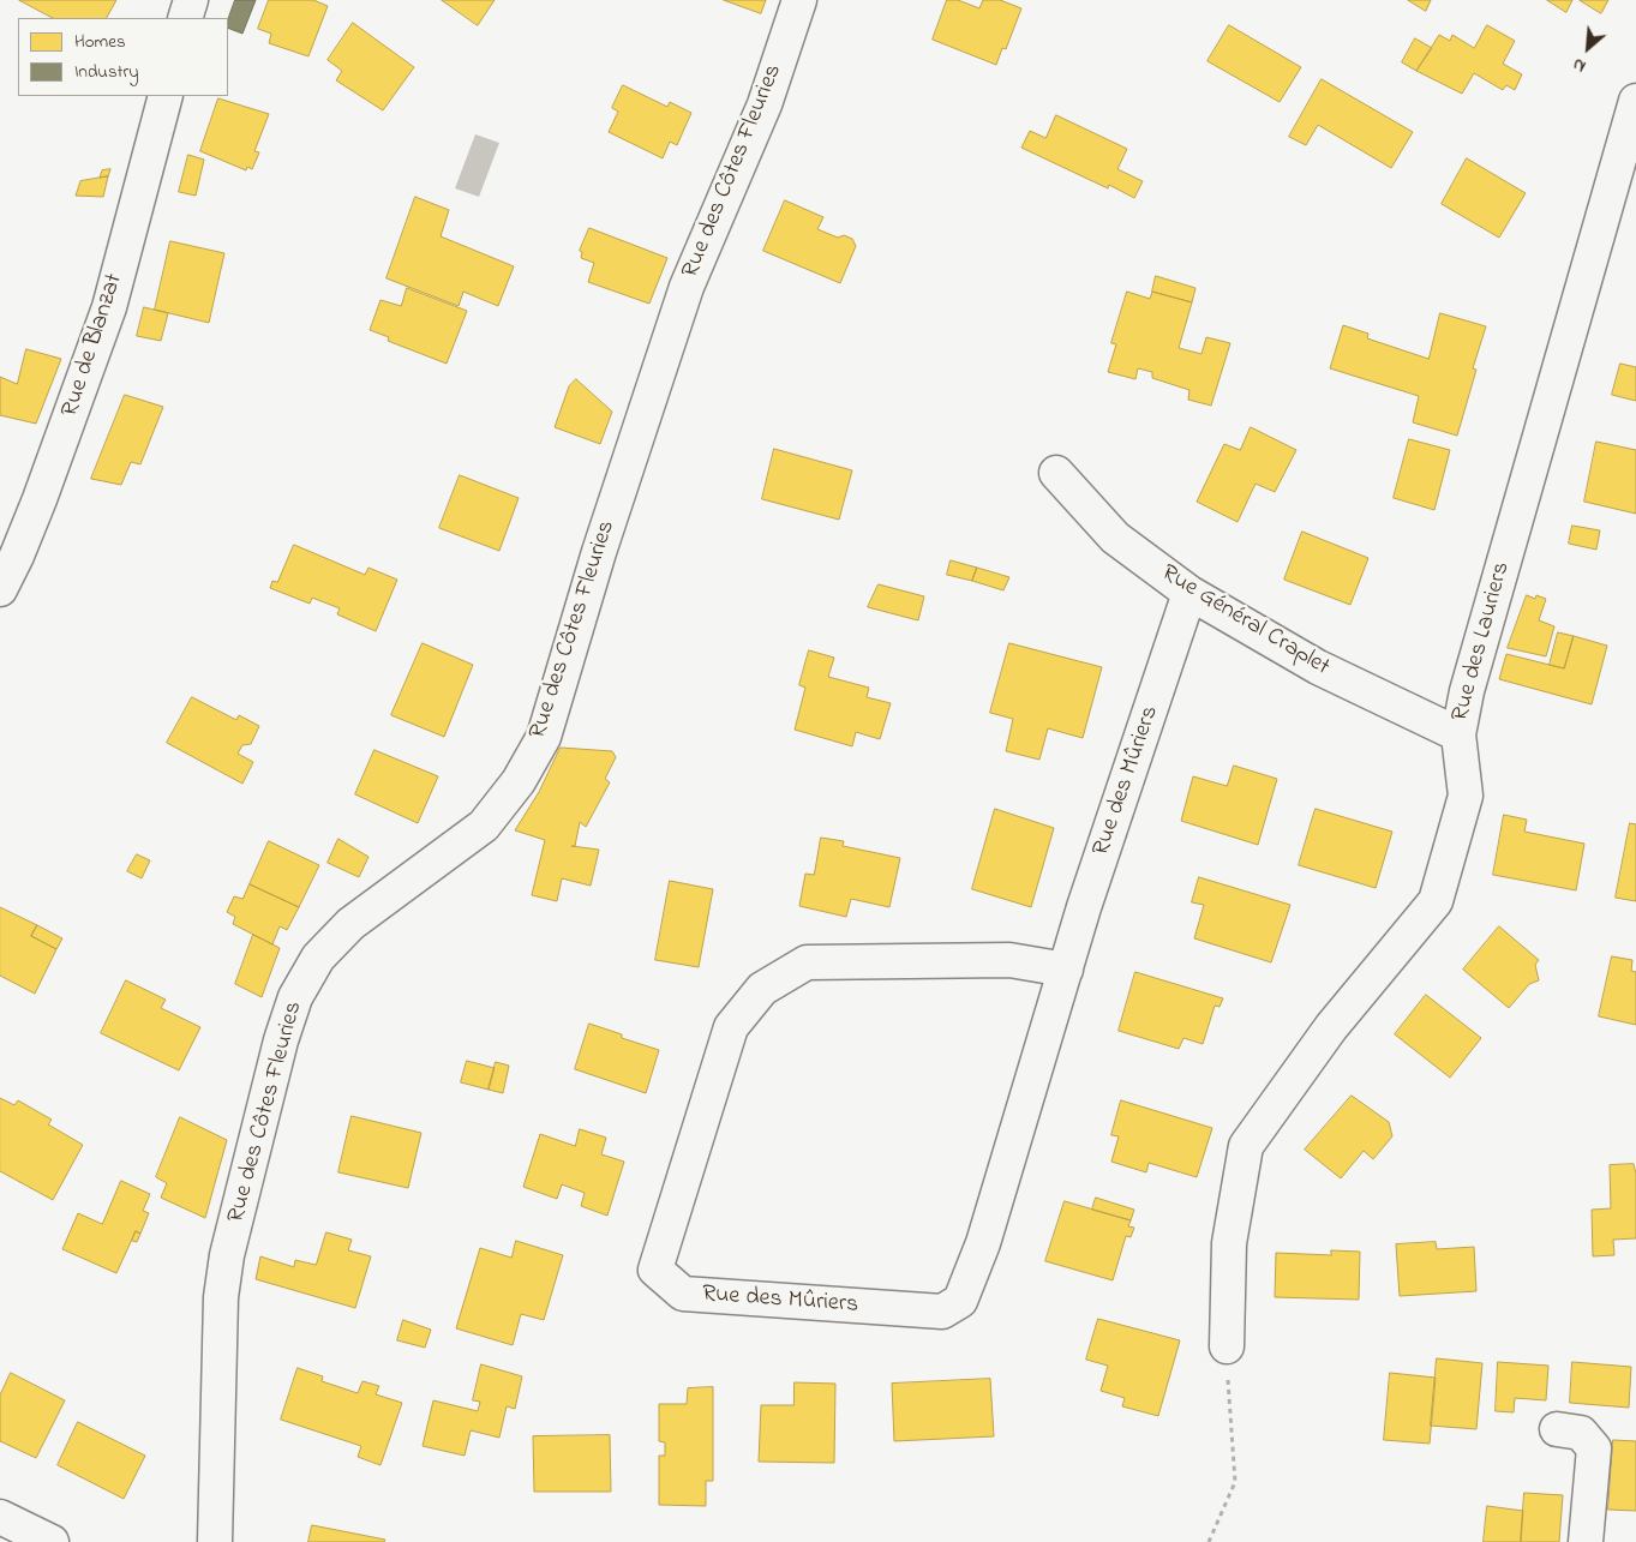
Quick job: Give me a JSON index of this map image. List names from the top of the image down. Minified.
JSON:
{"streets":{"street":["Rue des Côtes Fleuries","Rue de Blanzat","Rue Général Craplet","Rue des Lauriers","Rue des Mûriers"]},"crossings":[["Rue Général Craplet","Rue des Lauriers"],["Rue Général Craplet","Rue des Mûriers"]],"legend":["Homes","Industry"],"north":"bottom left"}
